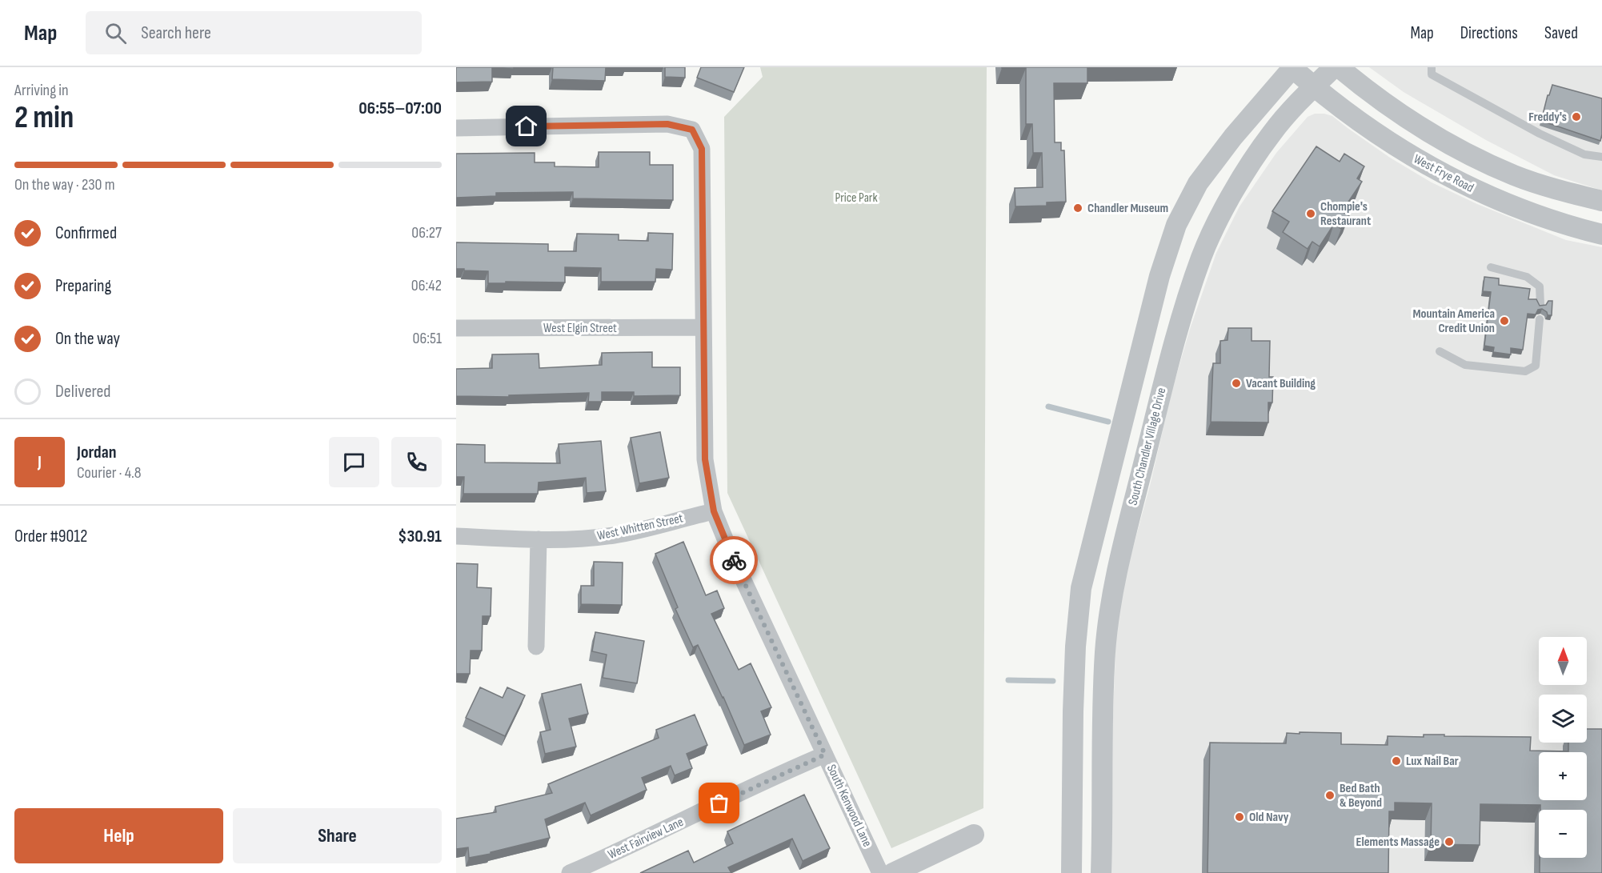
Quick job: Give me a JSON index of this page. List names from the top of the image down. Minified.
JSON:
{"streets":{"street":["West Frye Road","West Elgin Street","South Chandler Village Drive","West Whitten Street","South Kenwood Lane","West Fairview Lane"]},"crossings":[["West Frye Road","South Chandler Village Drive"],["West Elgin Street","South Kenwood Lane"],["West Whitten Street","South Kenwood Lane"],["South Kenwood Lane","West Fairview Lane"]],"parks":["Price Park"],"places":["Freddy's","Chandler Museum","Chompie's Restaurant","Mountain America Credit Union","Vacant Building","Lux Nail Bar","Bed Bath & Beyond","Old Navy","Elements Massage"],"north":"top","page":{"header":"Map","search":"Search here","nav":["Map","Directions","Saved"],"heading":["2 min","Arriving in","06:55–07:00"],"panel":["Jordan","Courier · 4.8","Order #9012","$30.91"],"bar":"On the way · 230 m","list":[["Confirmed","06:27"],["Preparing","06:42"],["On the way","06:51"],"Delivered"],"round":"J","map_buttons":["+","−"],"buttons":["Help","Share"]}}
